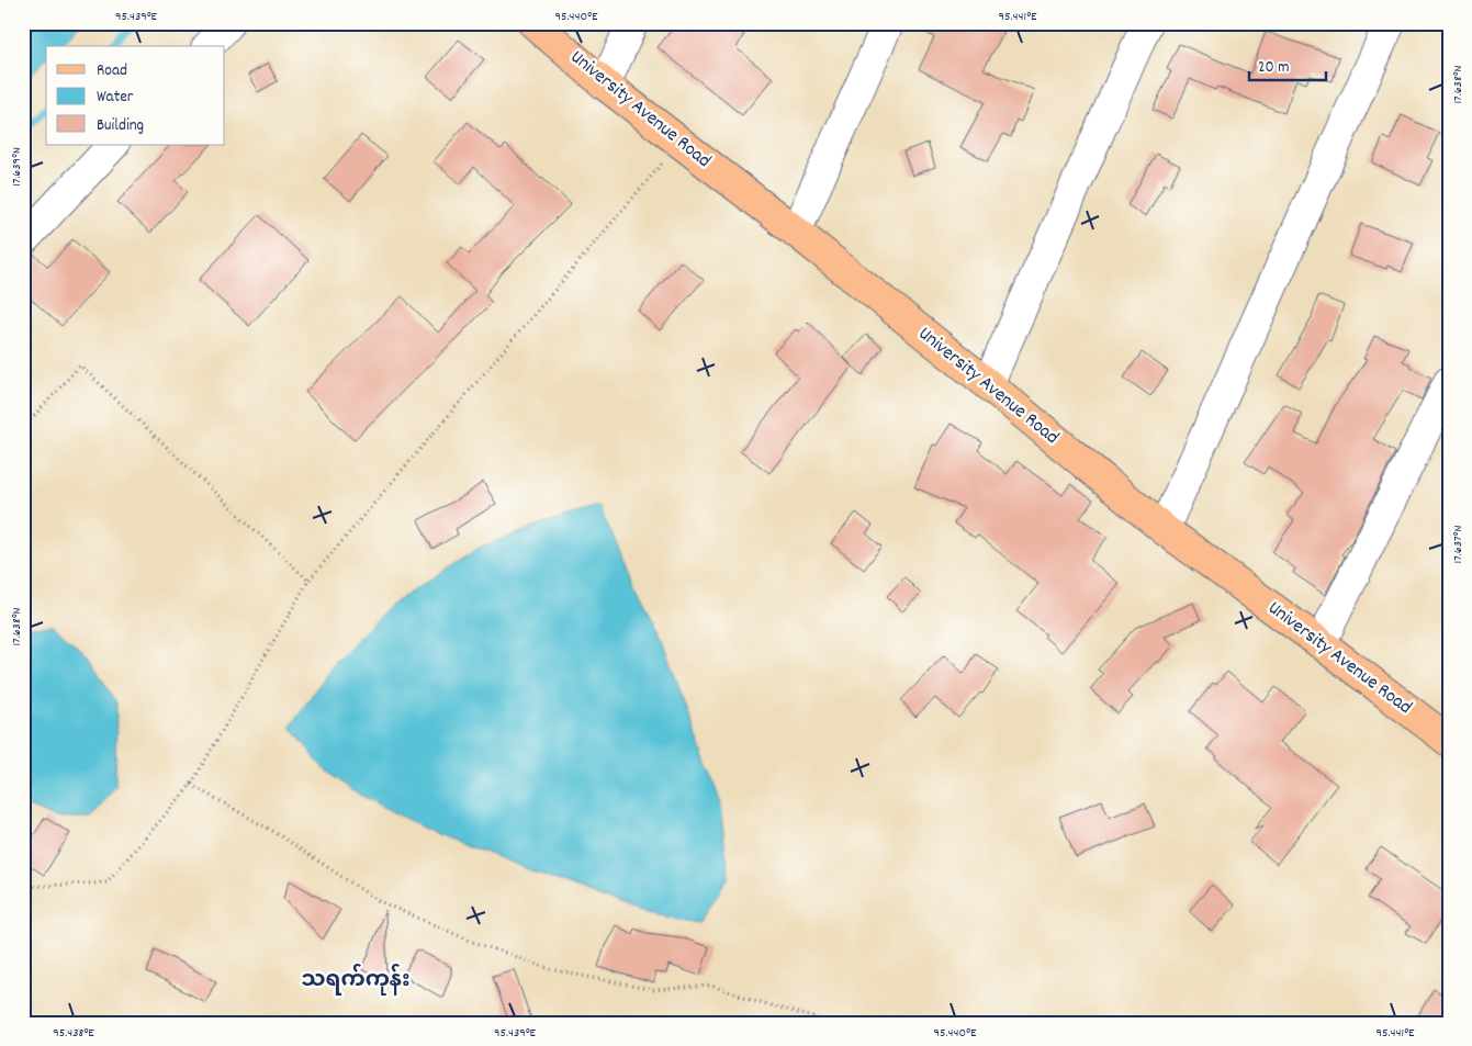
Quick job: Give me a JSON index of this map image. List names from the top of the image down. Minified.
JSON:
{"streets":{"main road":["University Avenue Road"]},"districts":["သရက်ကုန်း"],"legend":["Road","Water","Building"],"scale_bar":"20 m","coordinates":["95.439°E","95.440°E","95.441°E","17.638°N","17.639°N","17.637°N","95.438°E"]}
